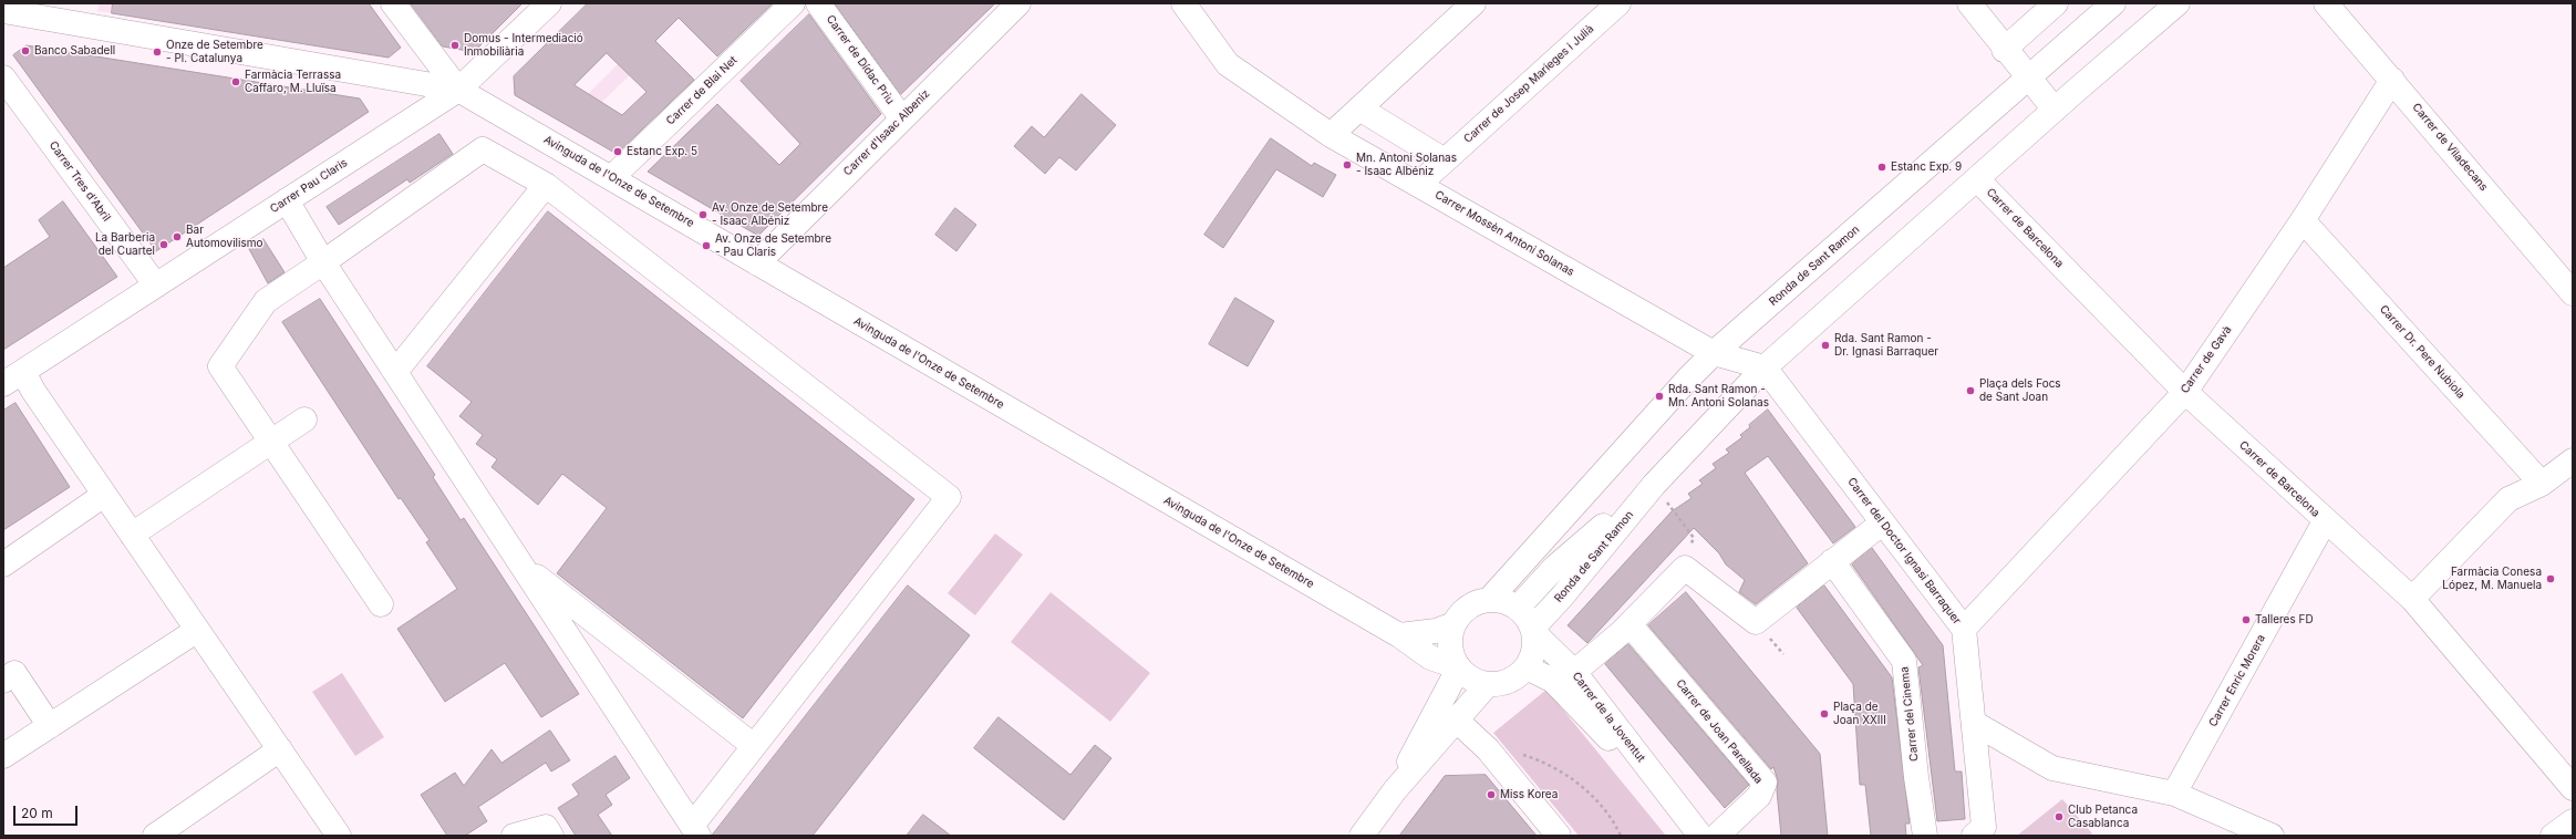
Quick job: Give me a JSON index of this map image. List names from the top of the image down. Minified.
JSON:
{"streets":{"street":["Carrer de Dídac Priu","Carrer de Josep Marieges i Julià","Carrer de Blai Net","Carrer d'Isaac Albeniz","Carrer de Viladecans","Carrer Tres d'Abril","Avinguda de l'Onze de Setembre","Carrer Pau Claris","Carrer de Barcelona","Carrer Mossèn Antoni Solanas","Ronda de Sant Ramon","Carrer Dr. Pere Nubiola","Carrer de Gavà","Carrer del Doctor Ignasi Barraquer","Carrer Enric Morera","Carrer del Cinema","Carrer de la Joventut","Carrer de Joan Parellada"]},"crossings":[["Carrer de Dídac Priu","Carrer d'Isaac Albeniz"],["Carrer de Josep Marieges i Julià","Carrer Mossèn Antoni Solanas"],["Carrer de Blai Net","Avinguda de l'Onze de Setembre"],["Carrer d'Isaac Albeniz","Avinguda de l'Onze de Setembre"],["Carrer de Viladecans","Carrer de Gavà"],["Carrer Tres d'Abril","Carrer Pau Claris"],["Avinguda de l'Onze de Setembre","Carrer Pau Claris"],["Avinguda de l'Onze de Setembre","Ronda de Sant Ramon"],["Avinguda de l'Onze de Setembre","Carrer de la Joventut"],["Carrer de Barcelona","Ronda de Sant Ramon"],["Carrer de Barcelona","Carrer de Gavà"],["Carrer de Barcelona","Carrer Enric Morera"],["Carrer Mossèn Antoni Solanas","Ronda de Sant Ramon"],["Carrer Mossèn Antoni Solanas","Carrer del Doctor Ignasi Barraquer"],["Ronda de Sant Ramon","Carrer del Doctor Ignasi Barraquer"],["Ronda de Sant Ramon","Carrer de la Joventut"],["Carrer Dr. Pere Nubiola","Carrer de Gavà"],["Carrer de Gavà","Carrer del Doctor Ignasi Barraquer"]],"places":["Domus - Intermediació Inmobiliària","Banco Sabadell","Onze de Setembre - Pl. Catalunya","Farmàcia Terrassa Caffaro, M. Lluïsa","Estanc Exp. 5","Mn. Antoni Solanas - Isaac Albéniz","Estanc Exp. 9","Av. Onze de Setembre - Isaac Albéniz","Bar Automovilismo","La Barberia del Cuartel","Av. Onze de Setembre - Pau Claris","Rda. Sant Ramon - Dr. Ignasi Barraquer","Plaça dels Focs de Sant Joan","Rda. Sant Ramon - Mn. Antoni Solanas","Farmàcia Conesa López, M. Manuela","Talleres FD","Plaça de Joan XXIII","Miss Korea","Club Petanca Casablanca"],"scale_bar":"20 m"}
